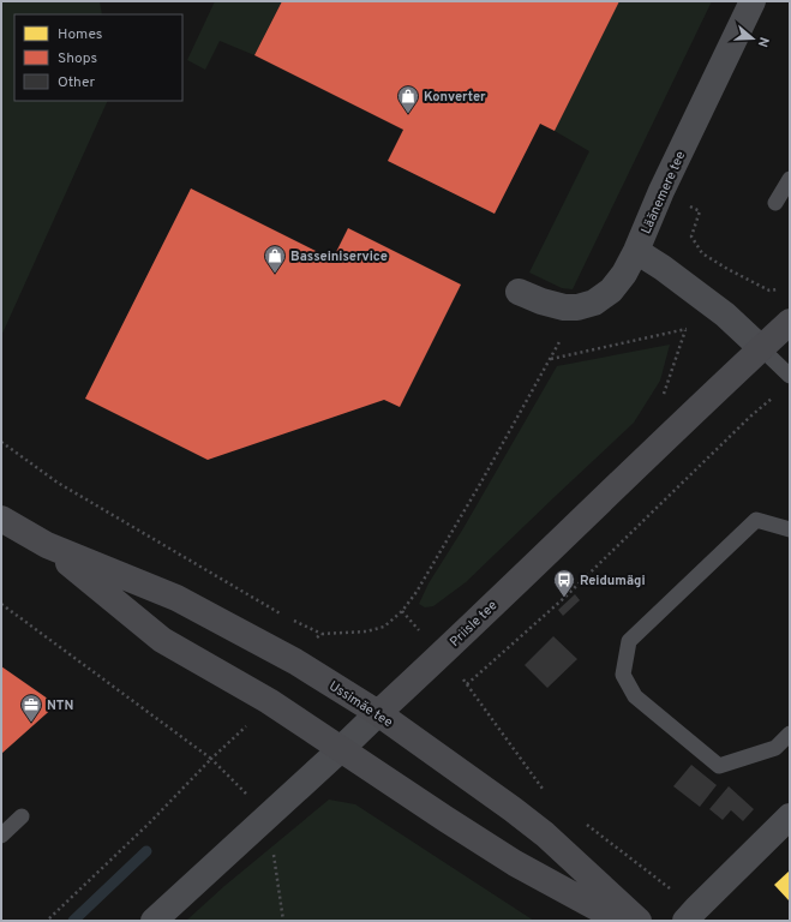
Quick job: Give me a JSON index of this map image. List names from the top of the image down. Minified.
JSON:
{"streets":{"street":["Läänemere tee","Priisle tee","Ussimäe tee"]},"crossings":[["Priisle tee","Ussimäe tee"]],"places":{"shop":["Konverter","Basseiniservice"],"bus stop":["Reidumägi"],"office":["NTN"]},"legend":["Homes","Shops","Other"],"north":"right"}
